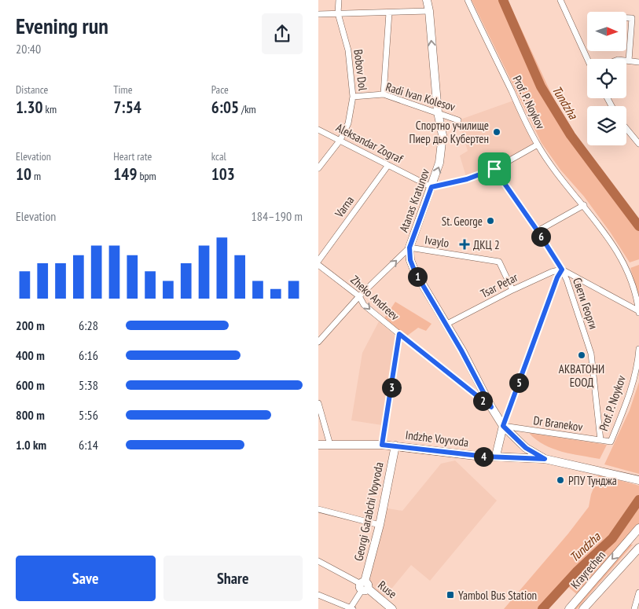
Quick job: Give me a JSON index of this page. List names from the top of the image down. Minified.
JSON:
{"streets":{"street":["Bobov Dol","Radi Ivan Kolesov","Prof. P. Noykov","Aleksandar Zograf","Atanas Kratunov","Varna","Ivaylo","Tsar Petar","Zheko Andreev","Свети Георги","Dr Branekov","Indzhe Voyvoda","Georgi Garabchi Voyvoda","Krayrechen","Ruse"]},"crossings":[["Bobov Dol","Radi Ivan Kolesov"],["Bobov Dol","Aleksandar Zograf"],["Radi Ivan Kolesov","Atanas Kratunov"],["Prof. P. Noykov","Dr Branekov"],["Aleksandar Zograf","Atanas Kratunov"],["Aleksandar Zograf","Varna"],["Atanas Kratunov","Ivaylo"],["Atanas Kratunov","Tsar Petar"],["Atanas Kratunov","Zheko Andreev"],["Atanas Kratunov","Dr Branekov"],["Atanas Kratunov","Indzhe Voyvoda"],["Ivaylo","Tsar Petar"],["Tsar Petar","Свети Георги"],["Свети Георги","Dr Branekov"],["Indzhe Voyvoda","Georgi Garabchi Voyvoda"],["Georgi Garabchi Voyvoda","Ruse"]],"water":["Tundzha"],"places":{"other":["Спортно училище Пиер дьо Кубертен","St. George","АКВАТОНИ ЕООД","РПУ Тунджа"],"health":["ДКЦ 2"],"transit":["Yambol Bus Station"]},"north":"right","page":{"heading":["Evening run","20:40"],"stats":[["Distance","1.30 km"],["Time","7:54"],["Pace","6:05 /km"],["Elevation","10 m"],["Heart rate","149 bpm"],["kcal","103"]],"chart":["Elevation","184–190 m"],"pins":["6","1","5","3","2","4"],"list":[{"name":"200 m","note":"6:28"},{"name":"400 m","note":"6:16"},{"name":"600 m","note":"5:38"},{"name":"800 m","note":"5:56"},{"name":"1.0 km","note":"6:14"}],"buttons":["Save","Share"]}}
